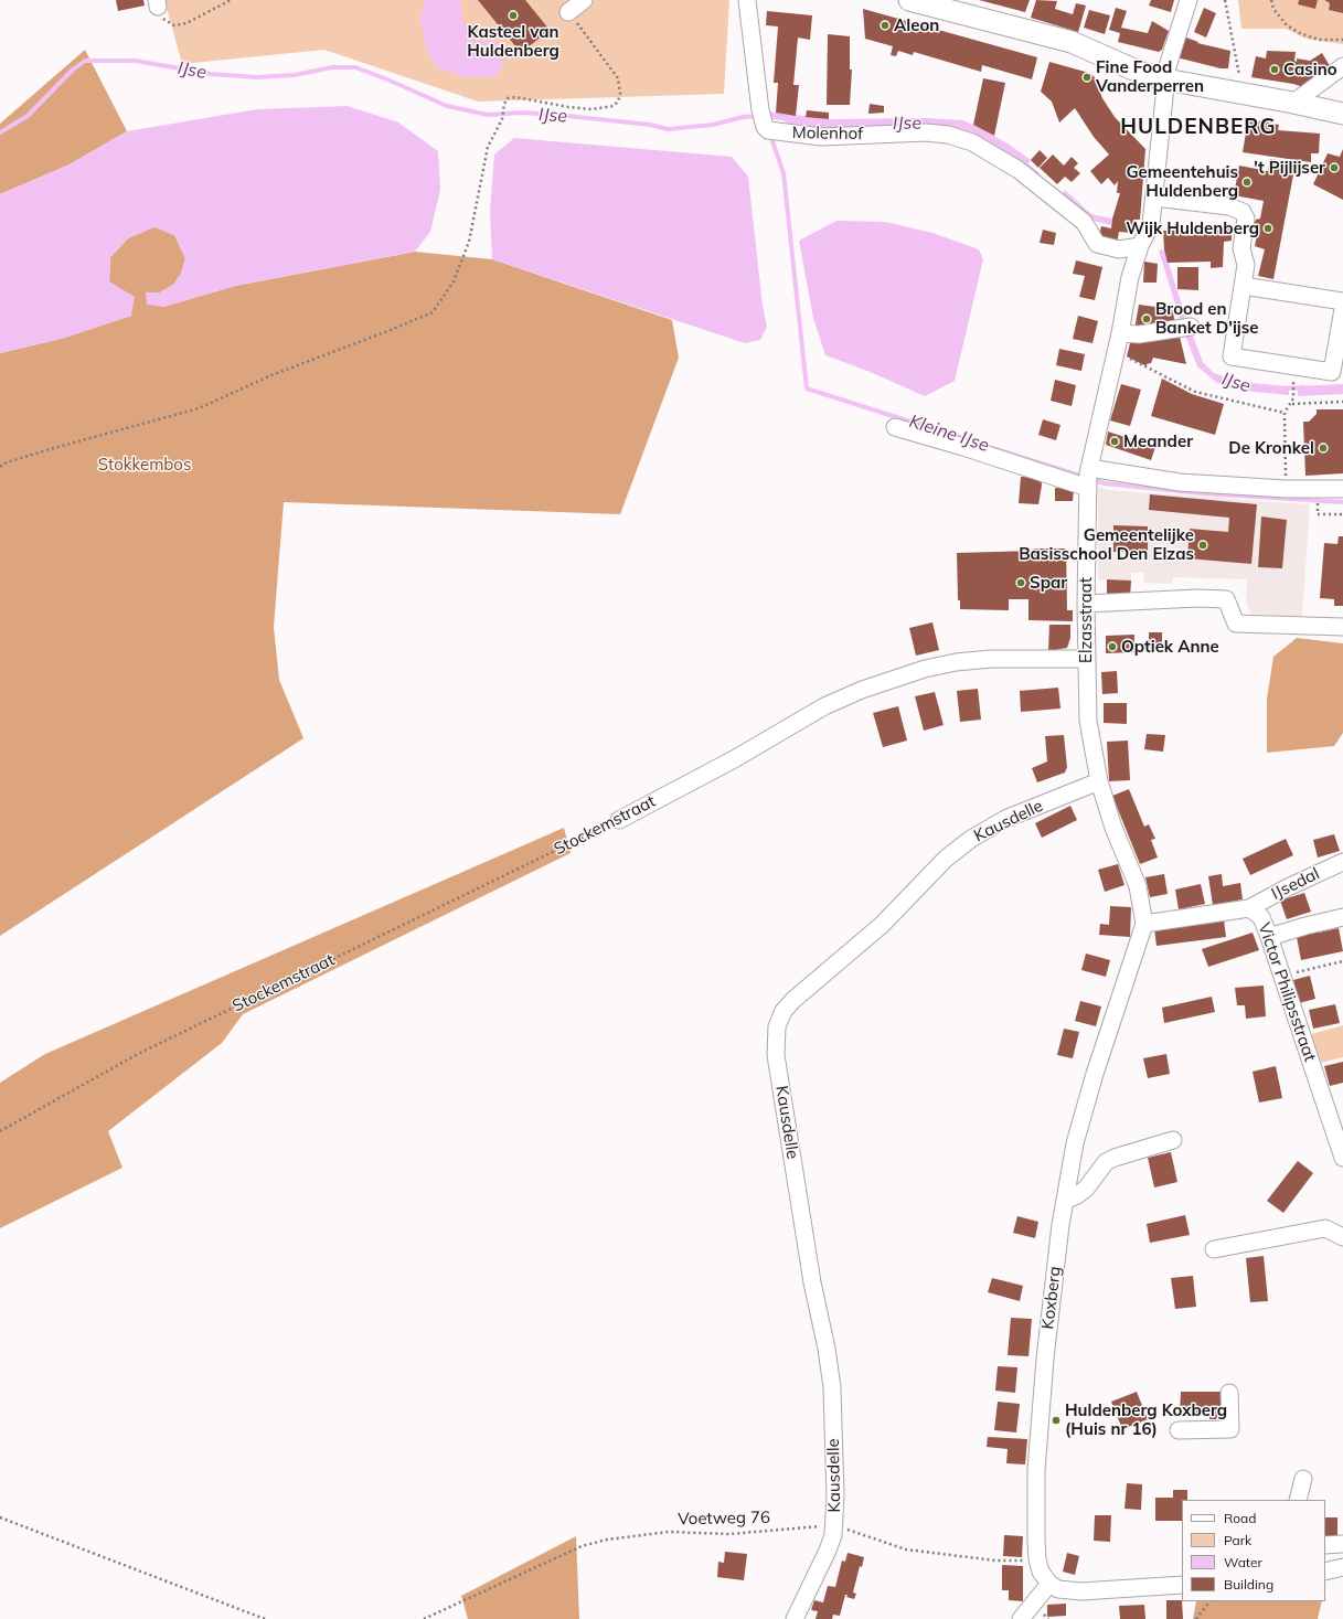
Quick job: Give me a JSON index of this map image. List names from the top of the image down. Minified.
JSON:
{"streets":{"street":["Molenhof","Elzasstraat","Kausdelle","Stockemstraat","IJsedal","Victor Philipsstraat","Koxberg"],"path":["Voetweg 76"]},"crossings":[["Molenhof","Elzasstraat"],["Elzasstraat","Kausdelle"],["Elzasstraat","Stockemstraat"],["Elzasstraat","Koxberg"],["Kausdelle","Voetweg 76"],["IJsedal","Victor Philipsstraat"],["Victor Philipsstraat","Koxberg"],["Koxberg","Voetweg 76"]],"districts":["HULDENBERG"],"water":["IJse","Kleine IJse"],"parks":["Stokkembos"],"places":["Kasteel van Huldenberg","Aleon","Casino","Fine Food Vanderperren","'t Pijlijser","Gemeentehuis Huldenberg","Wijk Huldenberg","Brood en Banket D'ijse","Meander","De Kronkel","Gemeentelijke Basisschool Den Elzas","Spar","Optiek Anne","Huldenberg Koxberg (Huis nr 16)"],"legend":["Road","Park","Water","Building"]}
